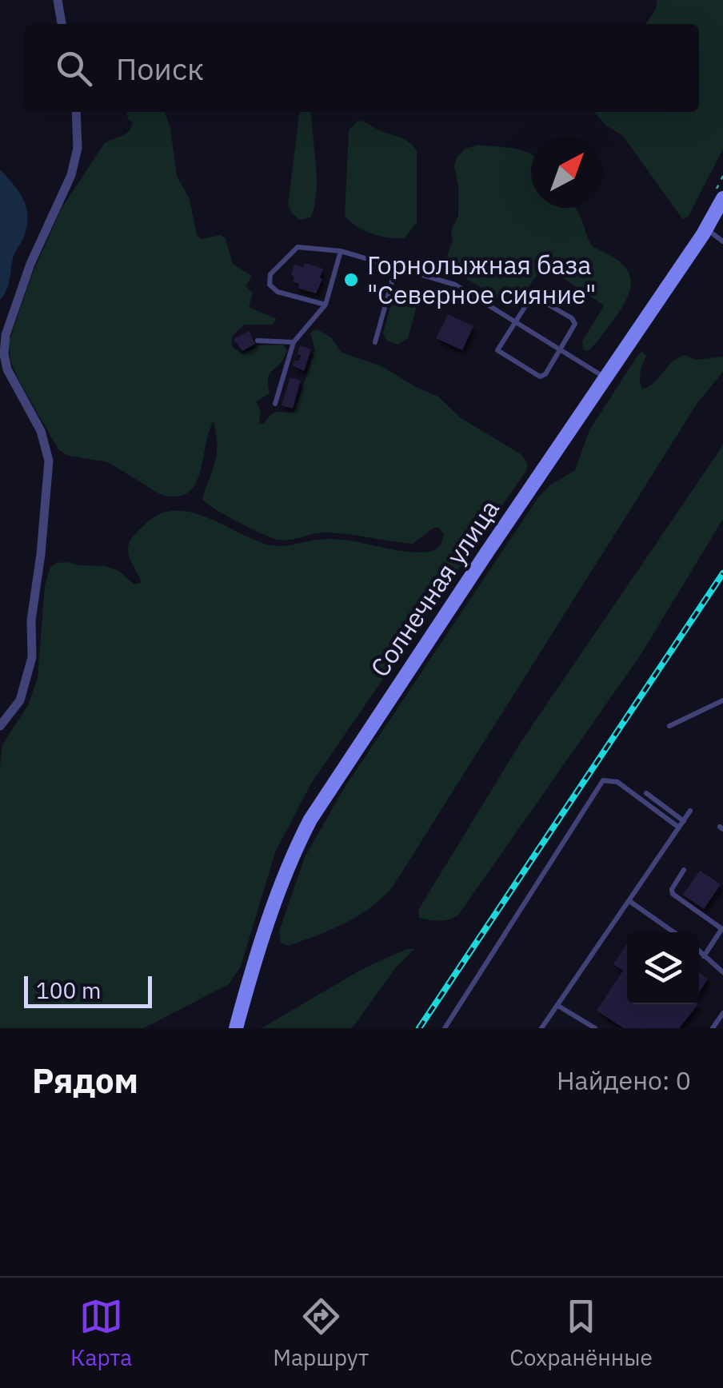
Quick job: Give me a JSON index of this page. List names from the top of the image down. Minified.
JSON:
{"streets":{"street":["Солнечная улица"]},"places":["Горнолыжная база \"Северное сияние\""],"scale_bar":"100 m","north":"top right","page":{"search":"Поиск","scale":"100 m","heading":["Рядом","Найдено: 0"],"nav":["Карта","Маршрут","Сохранённые"]}}
